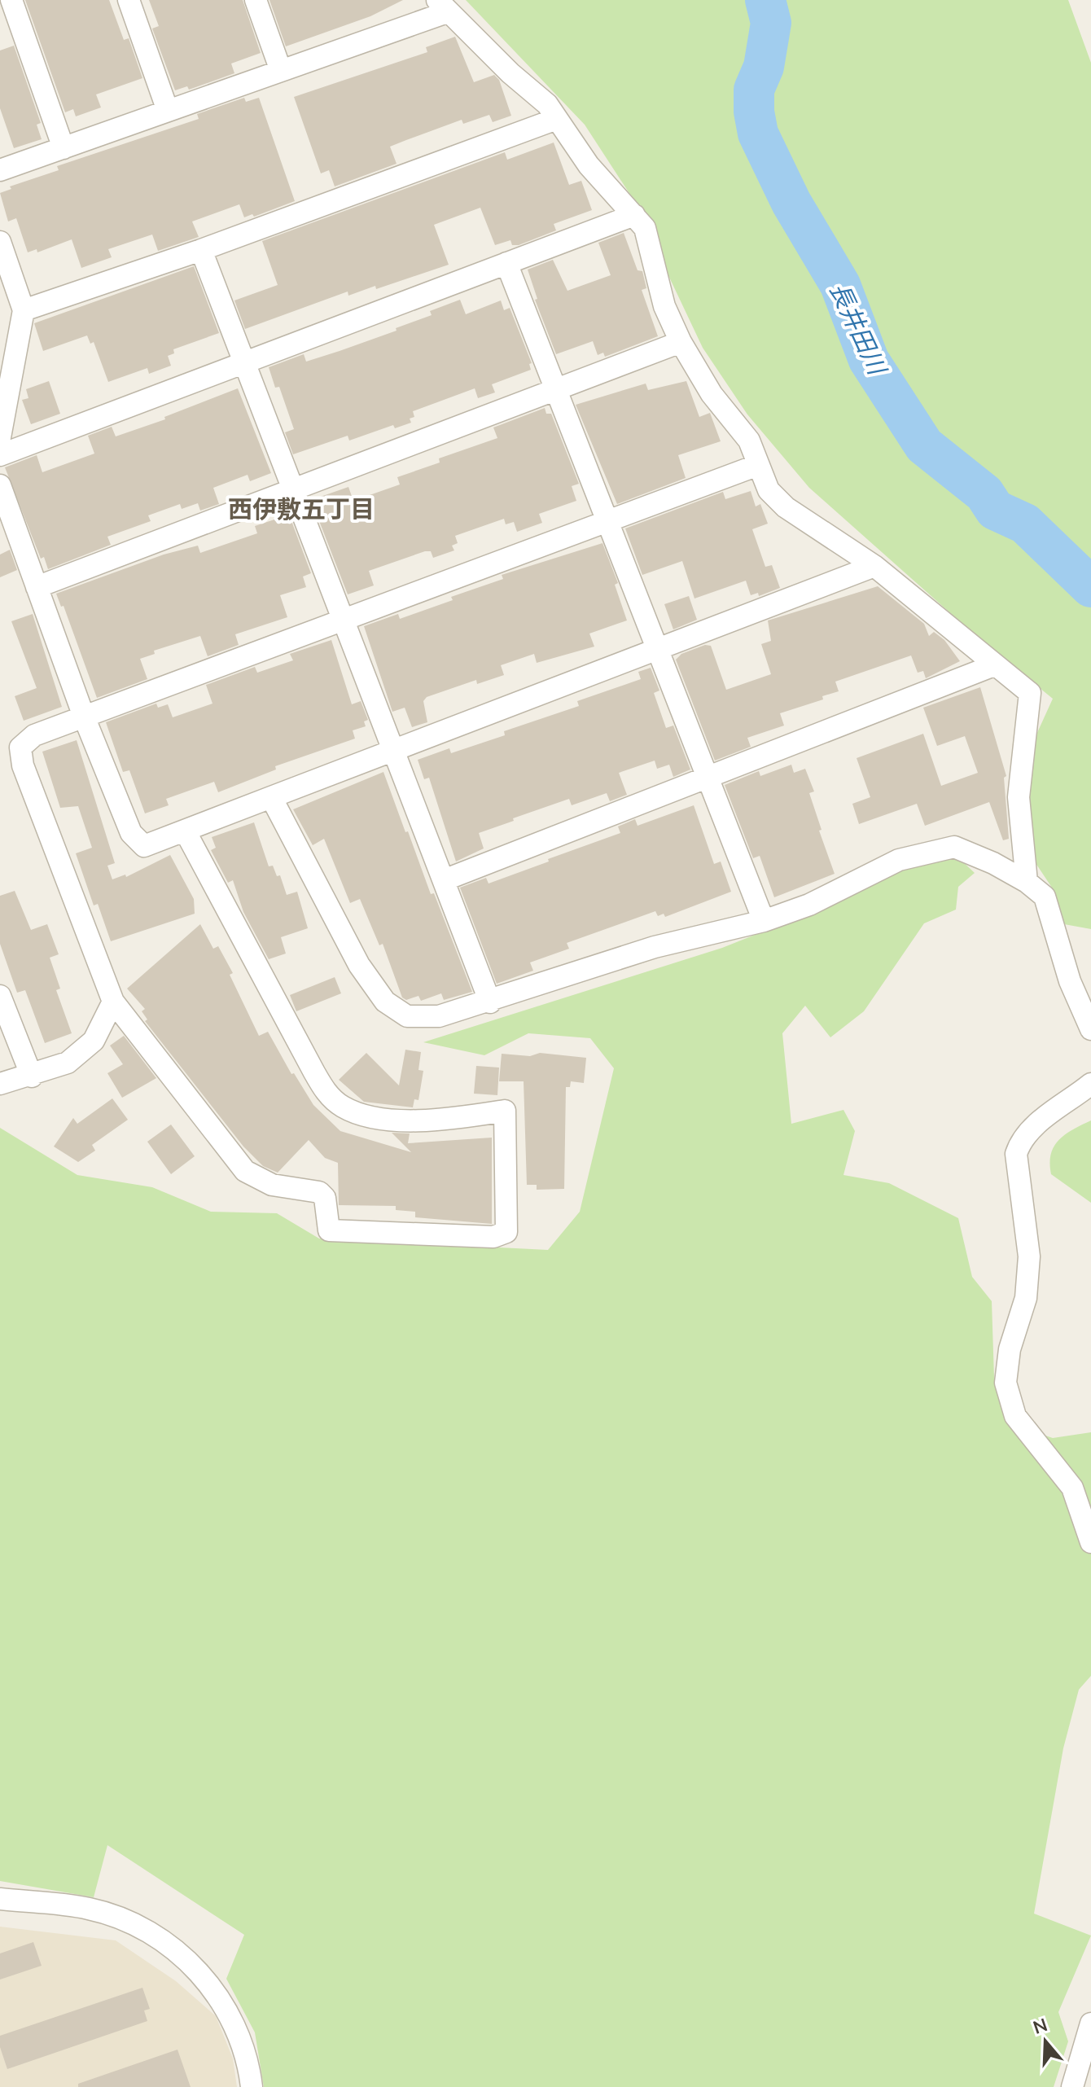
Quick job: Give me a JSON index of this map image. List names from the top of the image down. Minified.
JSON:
{"districts":["西伊敷五丁目"],"water":["長井田川"],"north":"top"}
